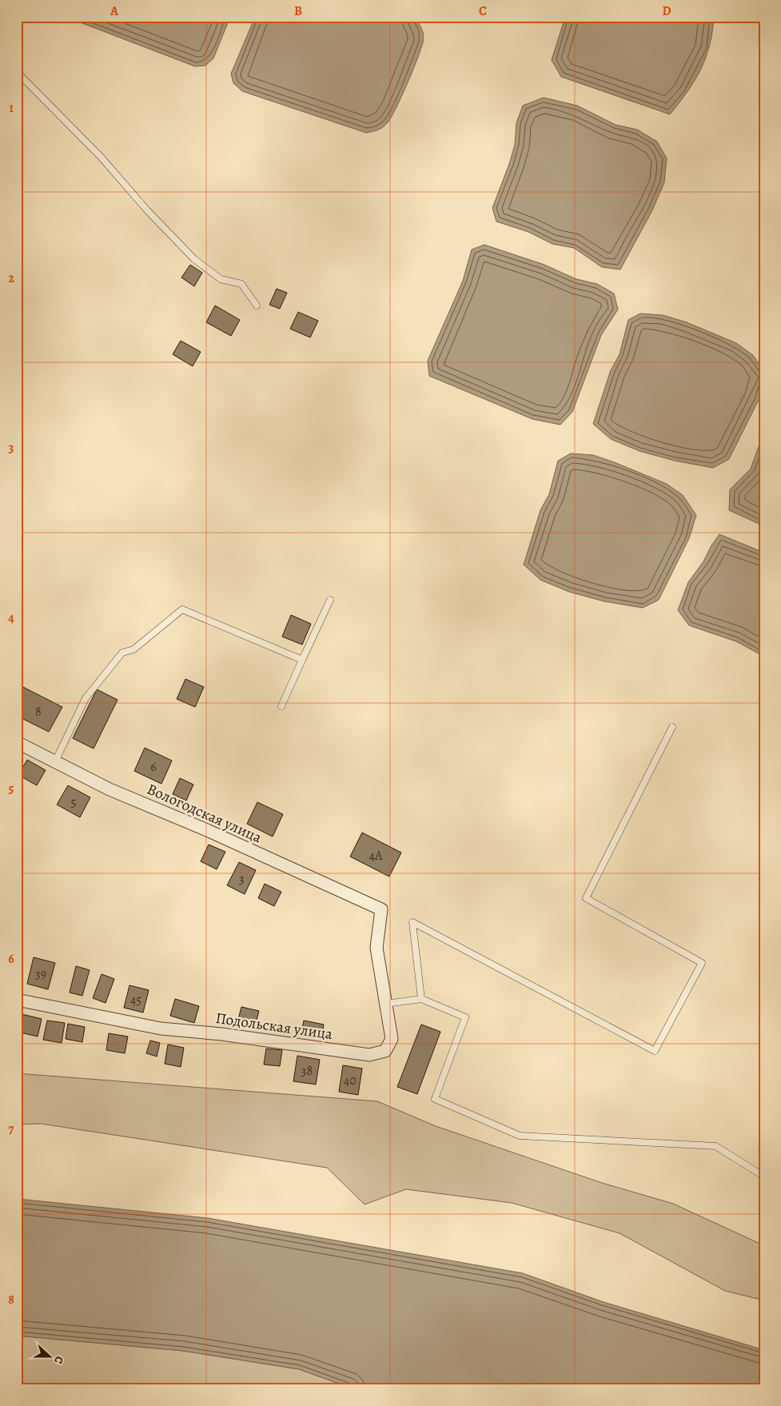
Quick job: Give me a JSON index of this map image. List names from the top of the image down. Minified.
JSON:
{"streets":{"street":["Вологодская улица","Подольская улица"]},"crossings":[["Вологодская улица","Подольская улица"]],"house_numbers":["8","6","5","4А","3","39","45","38","40"],"north":"right","grid":{"columns":["A","B","C","D"],"rows":["1","2","3","4","5","6","7","8"]}}
